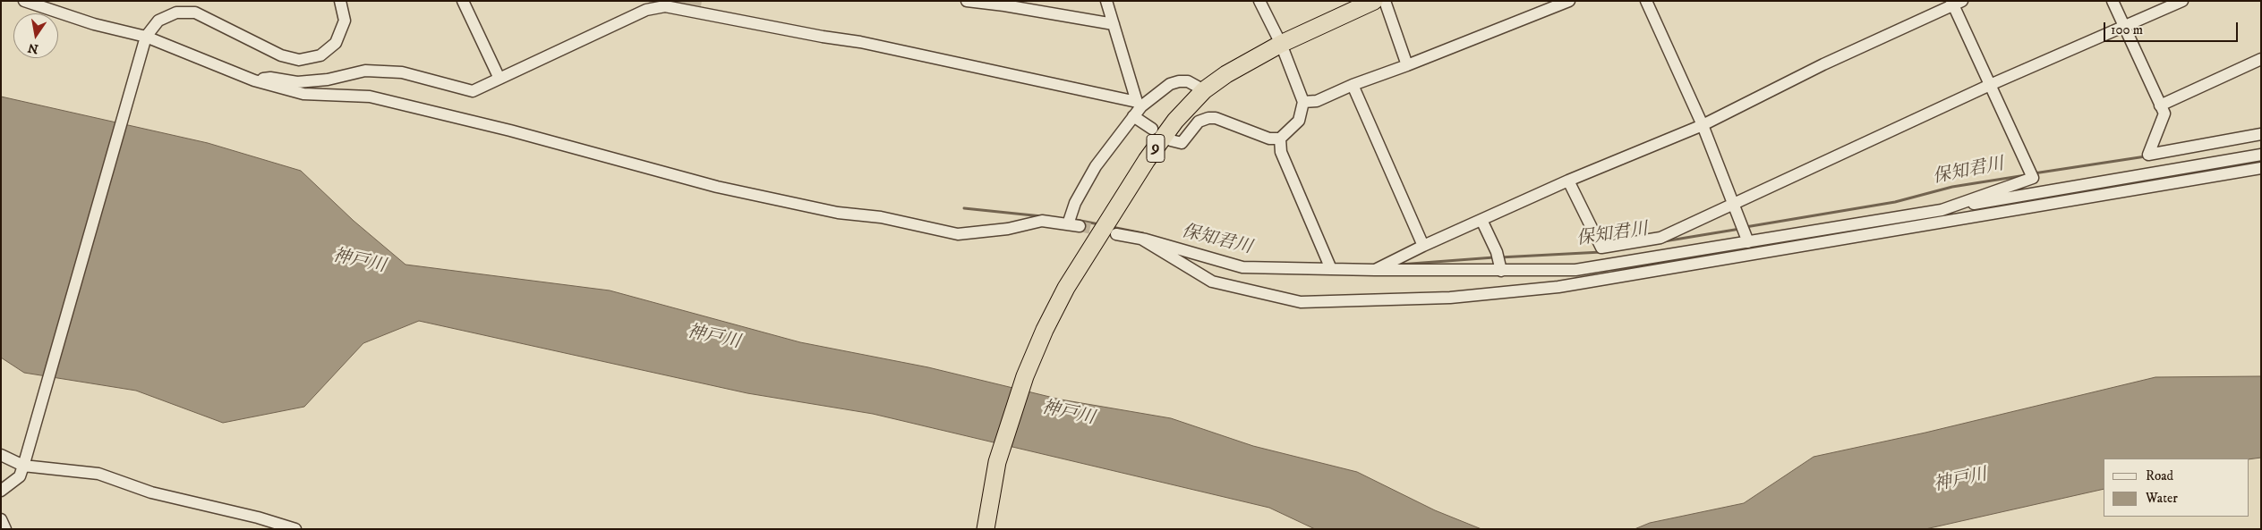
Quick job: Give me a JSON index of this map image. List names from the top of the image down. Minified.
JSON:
{"streets":{"highway":["9"]},"water":["保知君川","神戸川"],"legend":["Road","Water"],"scale_bar":"100 m","north":"bottom"}
